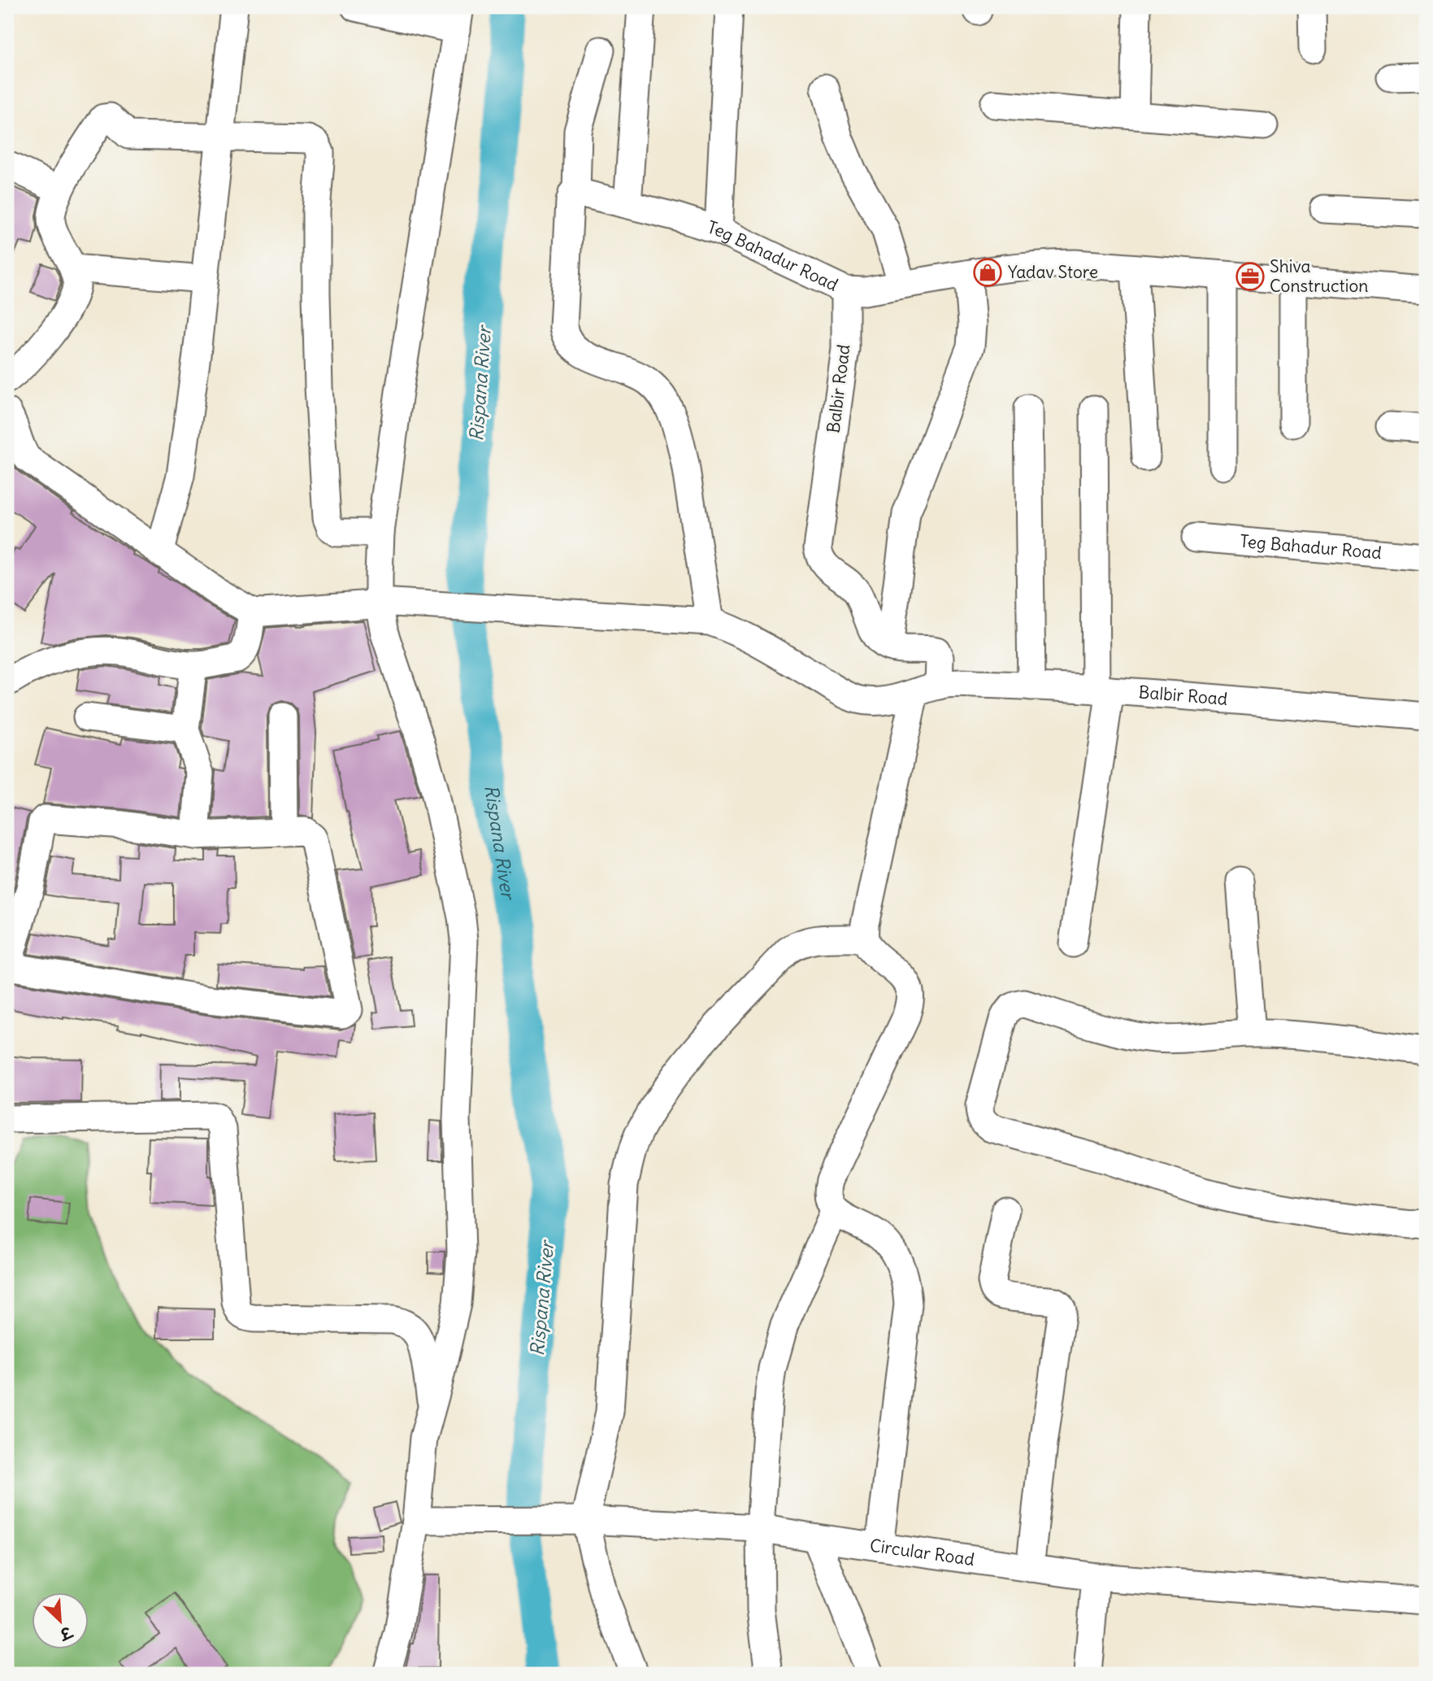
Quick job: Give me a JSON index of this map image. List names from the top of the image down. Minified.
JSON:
{"streets":{"street":["Teg Bahadur Road","Balbir Road","Circular Road"]},"crossings":[["Teg Bahadur Road","Balbir Road"]],"water":["Rispana River"],"places":{"shop":["Yadav Store"],"office":["Shiva Construction"]},"north":"bottom right"}
